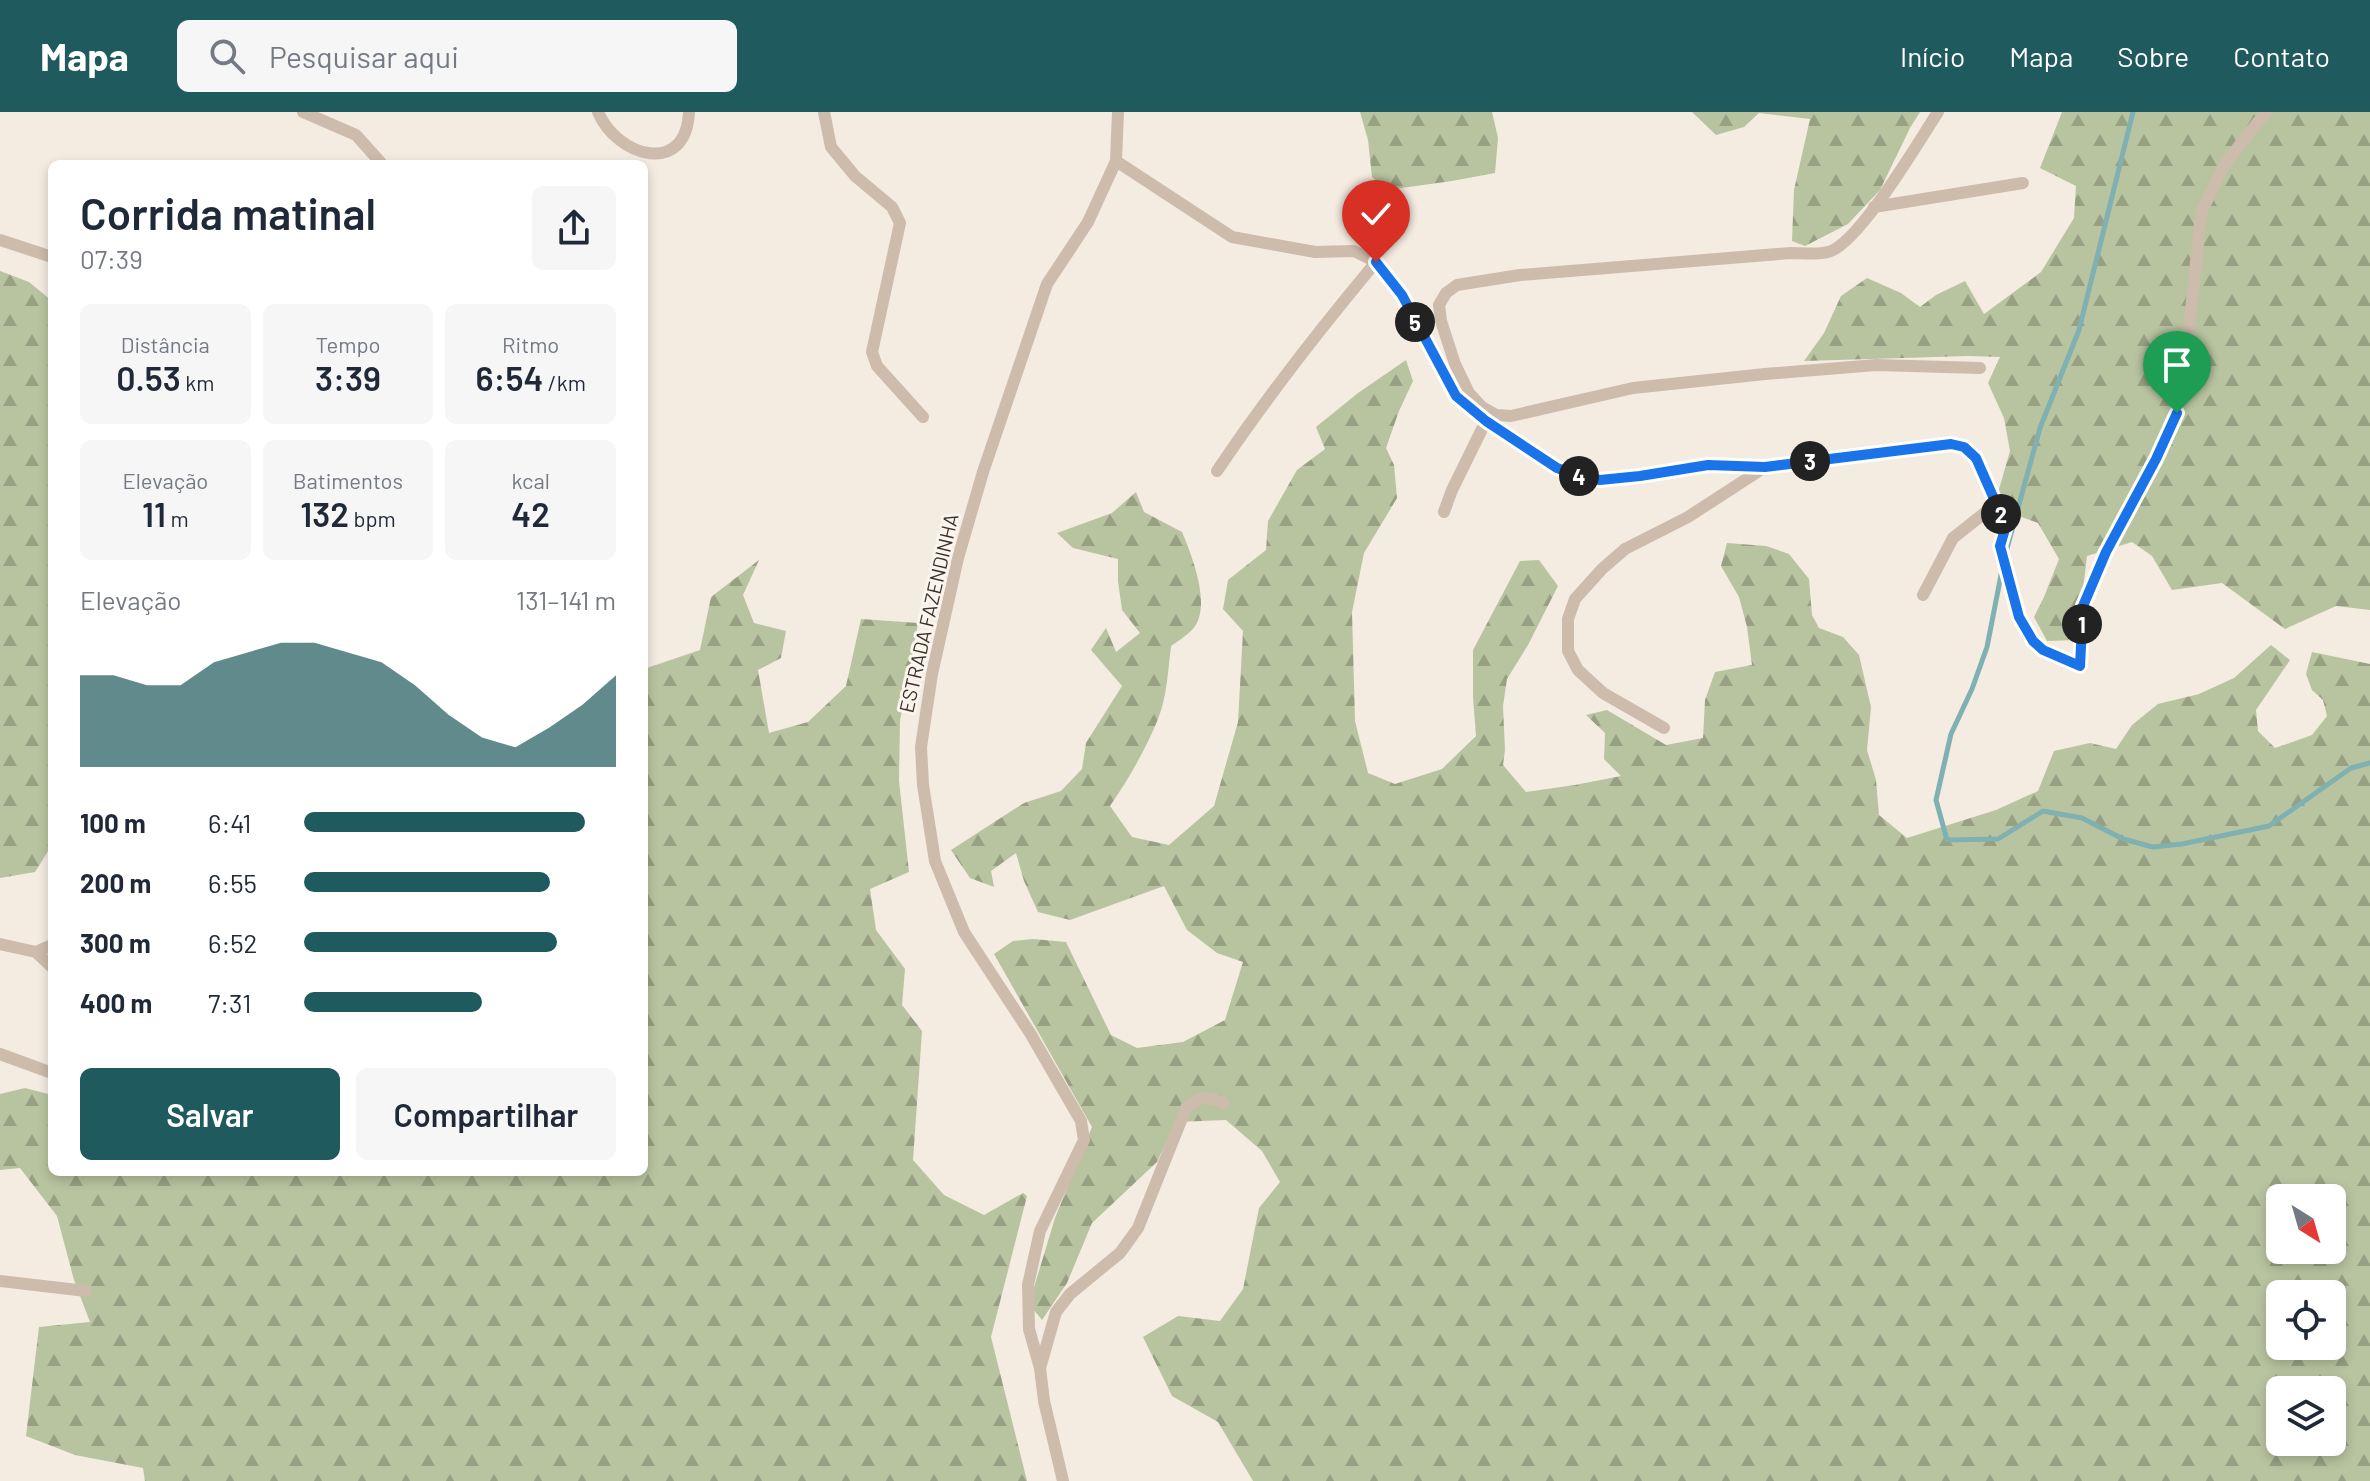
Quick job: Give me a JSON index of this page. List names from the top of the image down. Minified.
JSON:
{"streets":{"street":["ESTRADA FAZENDINHA"]},"north":"bottom right","page":{"header":"Mapa","search":"Pesquisar aqui","nav":["Início","Mapa","Sobre","Contato"],"heading":["Corrida matinal","07:39"],"stats":[["Distância","0.53 km"],["Tempo","3:39"],["Ritmo","6:54 /km"],["Elevação","11 m"],["Batimentos","132 bpm"],["kcal","42"]],"pins":["5","3","4","2","1"],"chart":["Elevação","131–141 m"],"list":[{"name":"100 m","note":"6:41"},{"name":"200 m","note":"6:55"},{"name":"300 m","note":"6:52"},{"name":"400 m","note":"7:31"}],"buttons":["Salvar","Compartilhar"]}}
